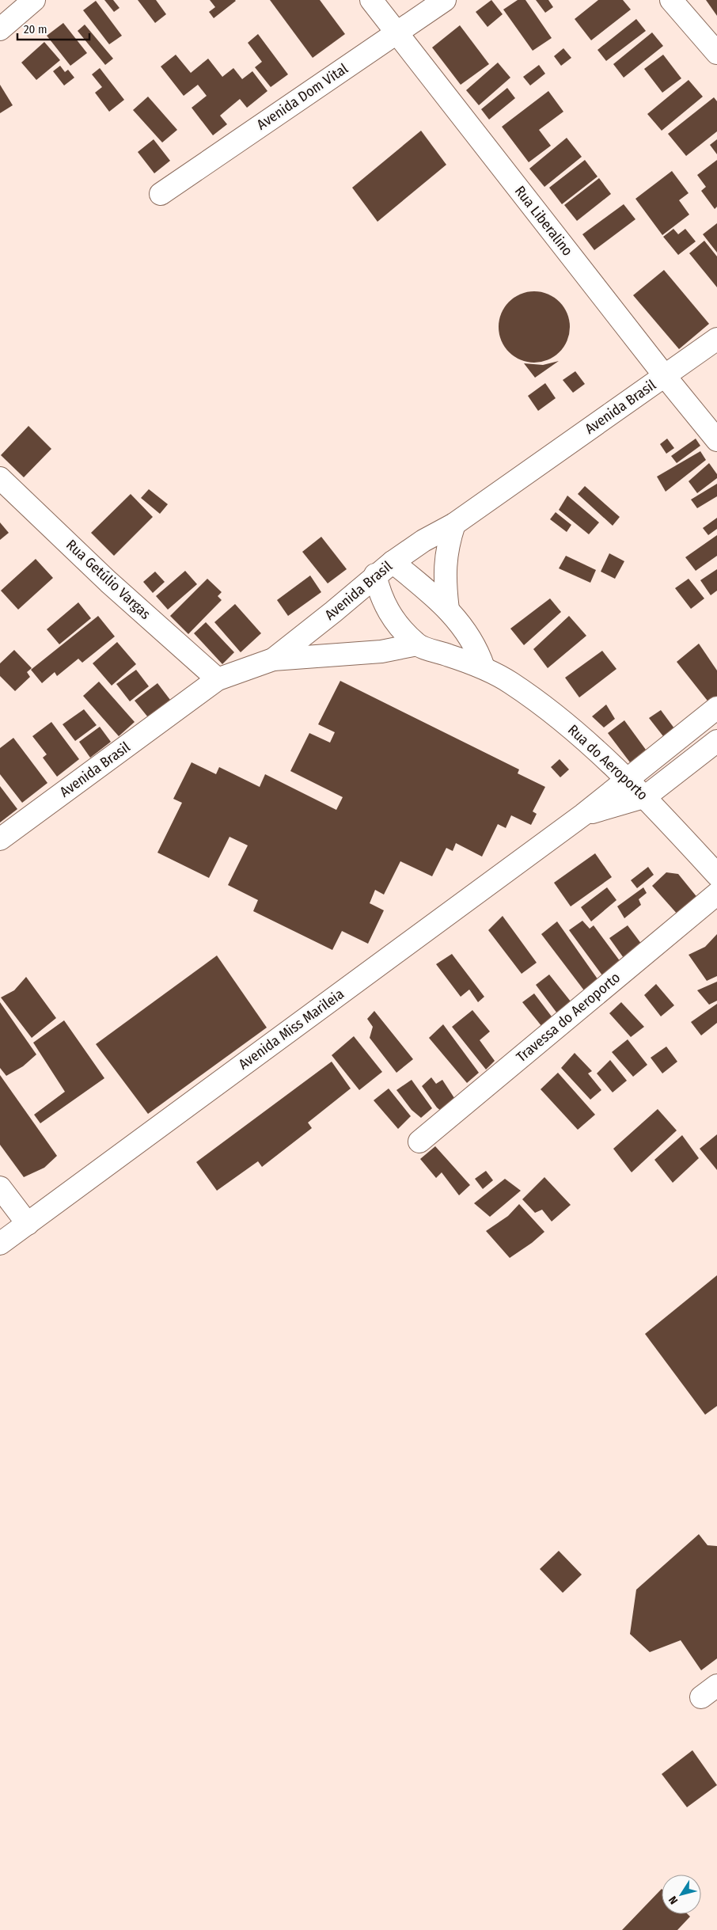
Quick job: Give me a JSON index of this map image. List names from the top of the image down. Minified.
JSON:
{"streets":{"street":["Avenida Dom Vital","Rua Liberalino","Avenida Brasil","Rua Getúlio Vargas","Rua do Aeroporto","Travessa do Aeroporto","Avenida Miss Marileia"]},"crossings":[["Avenida Dom Vital","Rua Liberalino"],["Rua Liberalino","Avenida Brasil"],["Avenida Brasil","Rua Getúlio Vargas"],["Rua do Aeroporto","Avenida Miss Marileia"]],"scale_bar":"20 m","north":"bottom left"}
